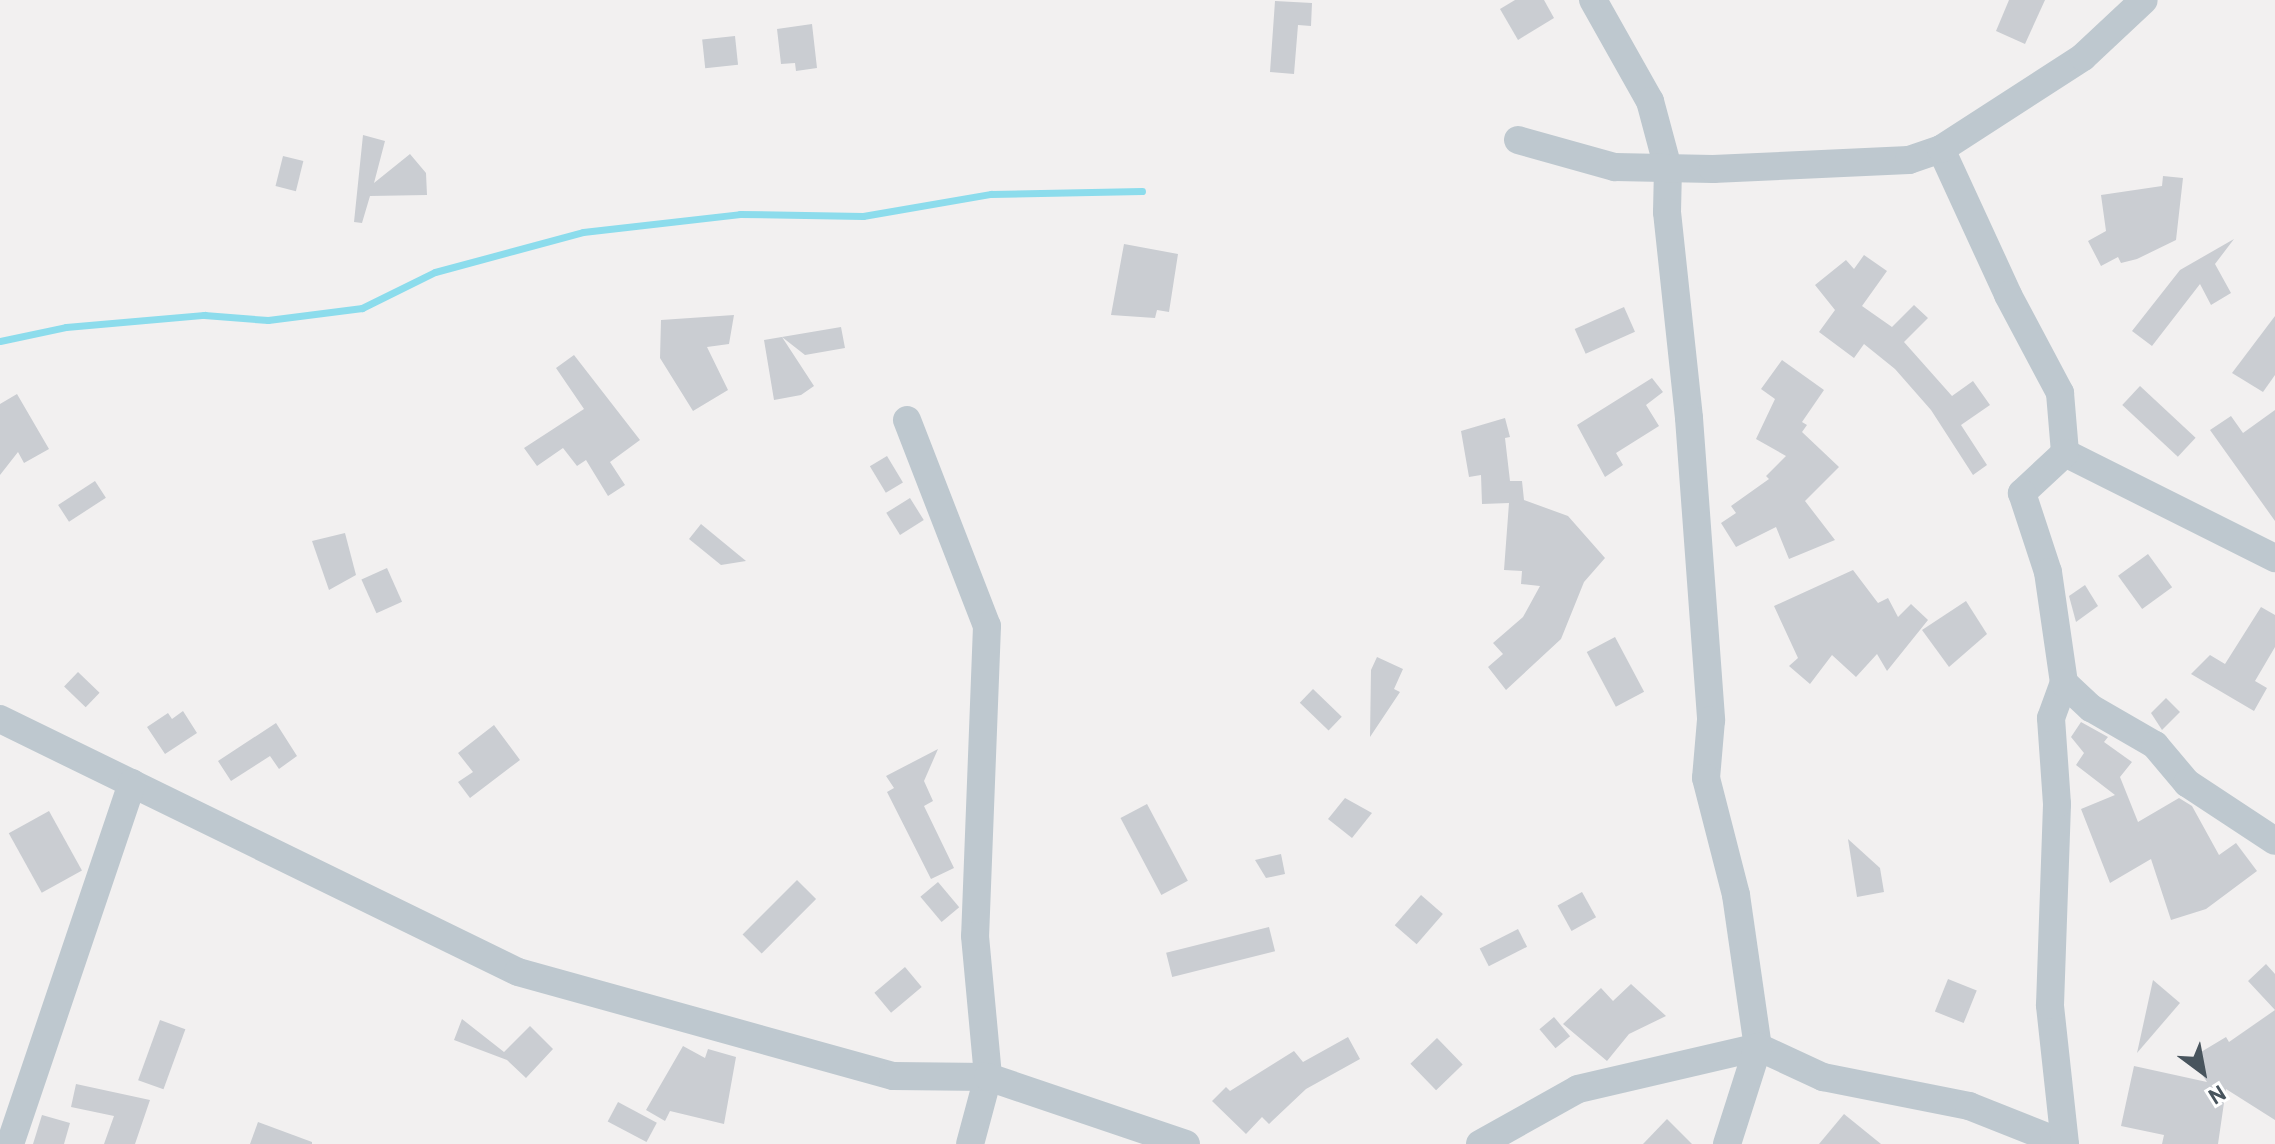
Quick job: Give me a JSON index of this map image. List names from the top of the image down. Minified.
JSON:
{"north":"bottom right"}
